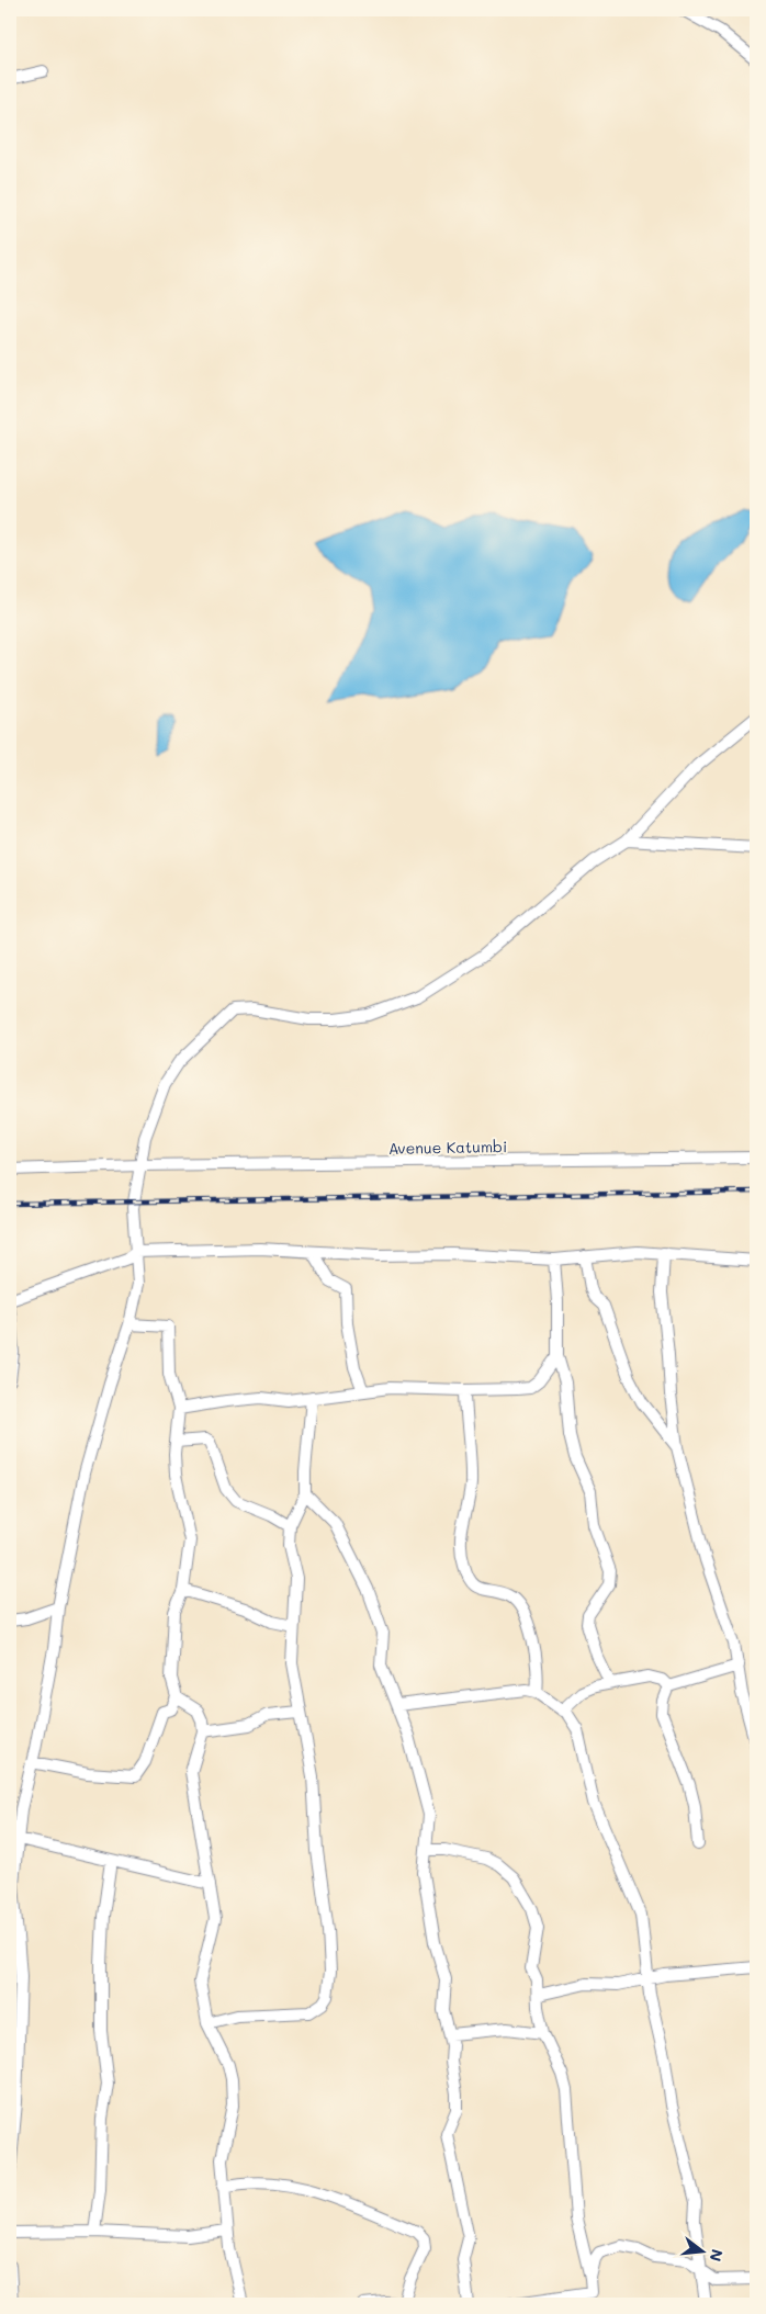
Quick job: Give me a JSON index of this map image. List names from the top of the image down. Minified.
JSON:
{"streets":{"street":["Avenue Katumbi"]},"north":"right"}
